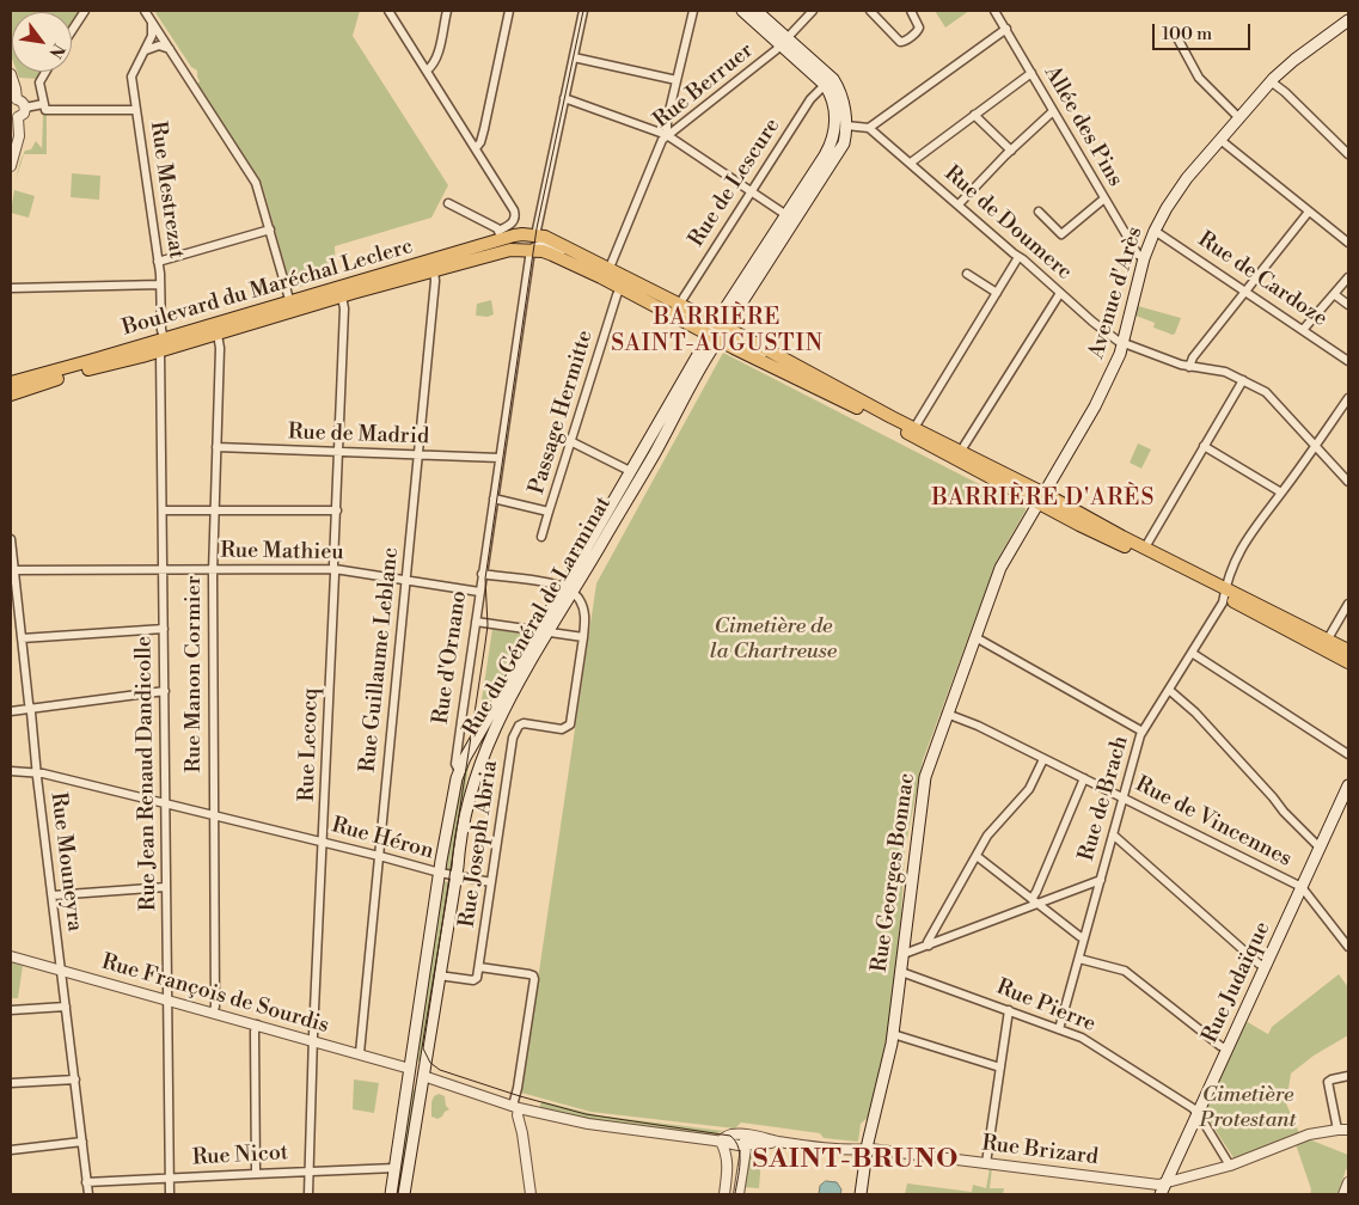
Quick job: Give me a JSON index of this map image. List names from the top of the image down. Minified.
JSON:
{"streets":{"main road":["Boulevard du Maréchal Leclerc","Avenue d'Arès","Rue du Général de Larminat","Rue d'Ornano","Rue Georges Bonnac","Rue Judaïque"],"street":["Rue Berruer","Allée des Pins","Rue de Lescure","Rue Mestrezat","Rue de Doumerc","Rue de Cardoze","Passage Hermitte","Rue de Madrid","Rue Mathieu","Rue Guillaume Leblanc","Rue Manon Cormier","Rue Lecocq","Rue Jean Renaud Dandicolle","Rue de Brach","Rue de Vincennes","Rue Héron","Rue Joseph Abria","Rue Mouneyra","Rue François de Sourdis","Rue Pierre","Rue Brizard","Rue Nicot"]},"crossings":[["Allée des Pins","Avenue d'Arès"],["Rue Mestrezat","Boulevard du Maréchal Leclerc"],["Rue de Doumerc","Avenue d'Arès"],["Rue de Doumerc","Rue de Brach"],["Rue de Cardoze","Avenue d'Arès"],["Boulevard du Maréchal Leclerc","Rue d'Ornano"],["Boulevard du Maréchal Leclerc","Rue Guillaume Leblanc"],["Boulevard du Maréchal Leclerc","Rue Manon Cormier"],["Boulevard du Maréchal Leclerc","Rue Lecocq"],["Boulevard du Maréchal Leclerc","Rue Jean Renaud Dandicolle"],["Avenue d'Arès","Rue Georges Bonnac"],["Passage Hermitte","Rue d'Ornano"],["Rue de Madrid","Rue d'Ornano"],["Rue de Madrid","Rue Guillaume Leblanc"],["Rue de Madrid","Rue Manon Cormier"],["Rue de Madrid","Rue Lecocq"],["Rue Mathieu","Rue d'Ornano"],["Rue Mathieu","Rue Guillaume Leblanc"],["Rue Mathieu","Rue Manon Cormier"],["Rue Mathieu","Rue Lecocq"],["Rue Mathieu","Rue Jean Renaud Dandicolle"],["Rue Mathieu","Rue Mouneyra"],["Rue du Général de Larminat","Rue d'Ornano"],["Rue du Général de Larminat","Rue Héron"],["Rue d'Ornano","Rue Héron"],["Rue d'Ornano","Rue François de Sourdis"],["Rue d'Ornano","Rue Nicot"],["Rue Guillaume Leblanc","Rue Héron"],["Rue Guillaume Leblanc","Rue François de Sourdis"],["Rue Manon Cormier","Rue Héron"],["Rue Manon Cormier","Rue François de Sourdis"],["Rue Lecocq","Rue Héron"],["Rue Lecocq","Rue François de Sourdis"],["Rue Lecocq","Rue Nicot"],["Rue Jean Renaud Dandicolle","Rue Héron"],["Rue Jean Renaud Dandicolle","Rue François de Sourdis"],["Rue Jean Renaud Dandicolle","Rue Nicot"],["Rue de Brach","Rue de Vincennes"],["Rue de Brach","Rue Pierre"],["Rue de Vincennes","Rue Georges Bonnac"],["Rue de Vincennes","Rue Judaïque"],["Rue Héron","Rue Joseph Abria"],["Rue Héron","Rue Mouneyra"],["Rue Mouneyra","Rue François de Sourdis"],["Rue Mouneyra","Rue Nicot"],["Rue Georges Bonnac","Rue Pierre"],["Rue Georges Bonnac","Rue Brizard"],["Rue Judaïque","Rue Pierre"],["Rue Judaïque","Rue Brizard"]],"districts":["BARRIÈRE SAINT-AUGUSTIN","BARRIÈRE D'ARÈS","SAINT-BRUNO"],"parks":["Cimetière de la Chartreuse","Cimetière Protestant"],"scale_bar":"100 m","north":"bottom right"}
